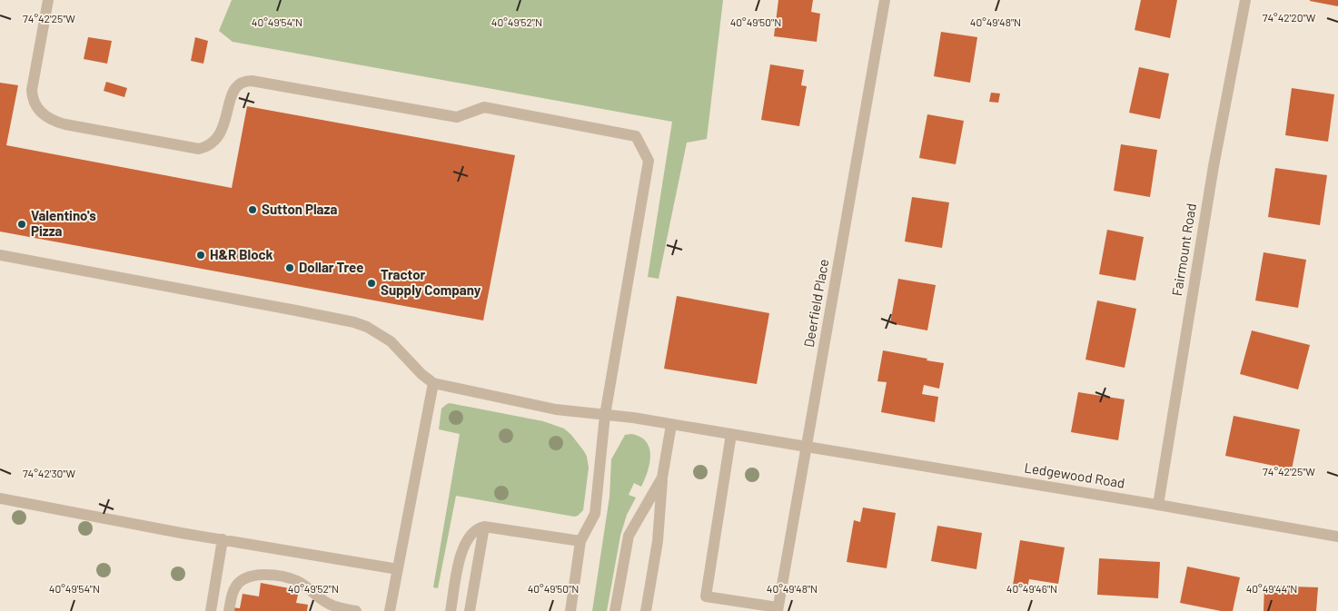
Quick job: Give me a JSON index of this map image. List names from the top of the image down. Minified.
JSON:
{"streets":{"street":["Fairmount Road","Deerfield Place","Ledgewood Road"]},"crossings":[["Fairmount Road","Ledgewood Road"],["Deerfield Place","Ledgewood Road"]],"places":["Sutton Plaza","Valentino's Pizza","H&R Block","Dollar Tree","Tractor Supply Company"],"coordinates":["74°42'20\"W","74°42'25\"W","40°49'54\"N","40°49'52\"N","40°49'50\"N","40°49'48\"N","74°42'30\"W","40°49'46\"N","40°49'44\"N"]}
